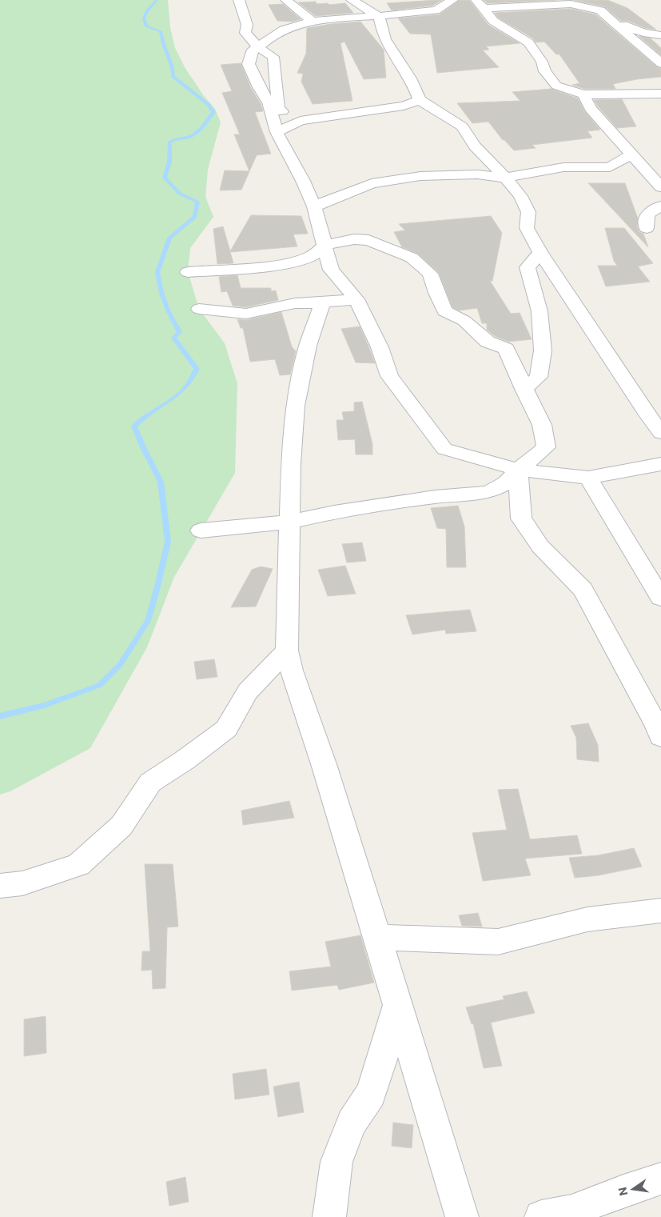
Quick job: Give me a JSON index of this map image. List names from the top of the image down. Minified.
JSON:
{"north":"left"}
